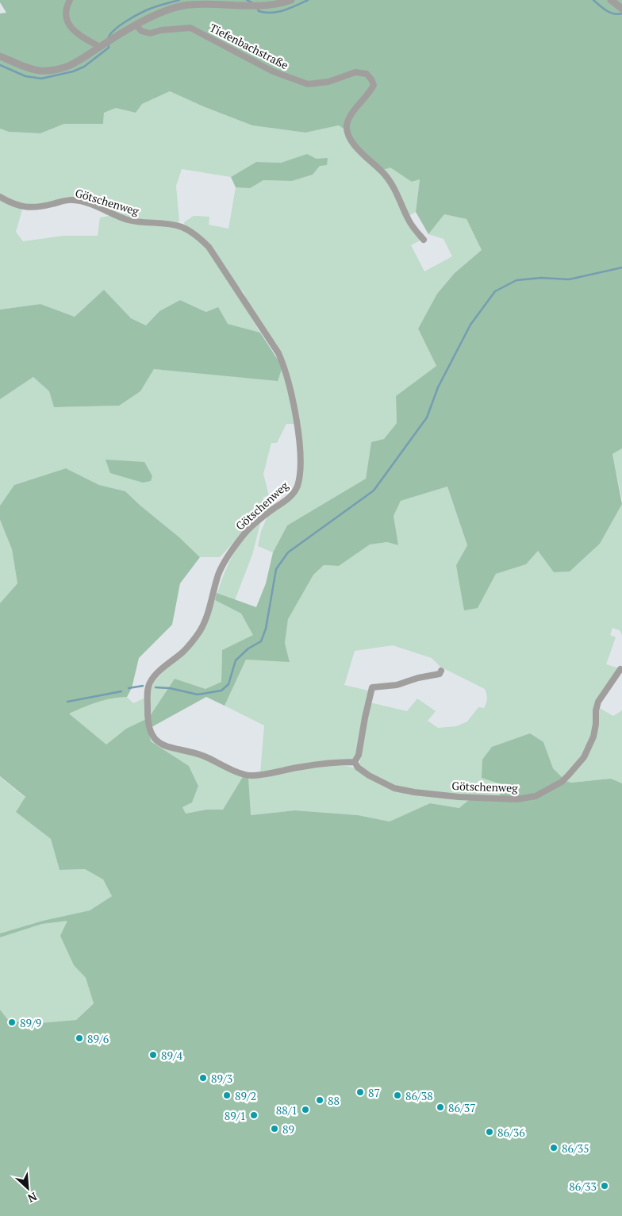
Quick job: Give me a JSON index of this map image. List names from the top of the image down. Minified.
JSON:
{"streets":{"street":["Tiefenbachstraße","Götschenweg"]},"places":["89/9","89/6","89/4","89/3","87","89/2","86/38","88","86/37","88/1","89/1","89","86/36","86/35","86/33"],"north":"bottom right"}
